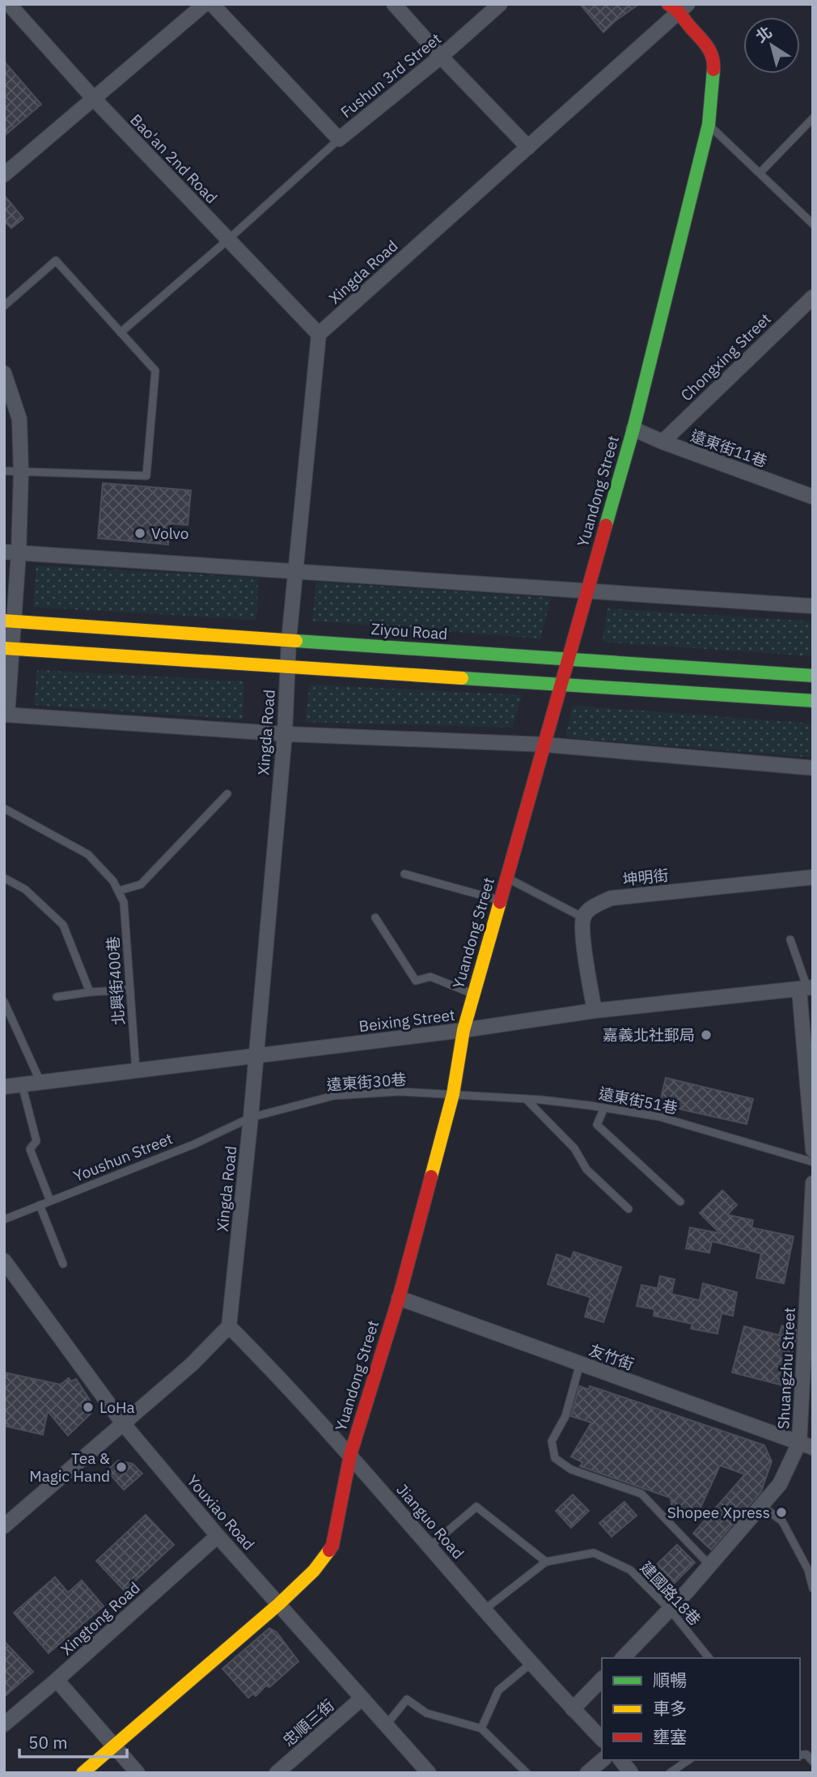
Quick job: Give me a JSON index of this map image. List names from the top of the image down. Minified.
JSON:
{"streets":{"street":["Fushun 3rd Street","Bao'an 2nd Road","Xingda Road","Chongxing Street","遠東街11巷","Yuandong Street","Ziyou Road","坤明街","Beixing Street","友竹街","Shuangzhu Street","Youxiao Road","Jianguo Road","Xingtong Road","忠順三街"],"lane":["北興街400巷","遠東街30巷","遠東街51巷","Youshun Street","建國路18巷"]},"crossings":[["Bao'an 2nd Road","Xingda Road"],["Xingda Road","Yuandong Street"],["Xingda Road","Ziyou Road"],["Xingda Road","Beixing Street"],["Xingda Road","遠東街30巷"],["Xingda Road","Youshun Street"],["Xingda Road","Jianguo Road"],["Chongxing Street","遠東街11巷"],["遠東街11巷","Yuandong Street"],["Yuandong Street","Ziyou Road"],["Yuandong Street","Beixing Street"],["Yuandong Street","遠東街30巷"],["Yuandong Street","遠東街51巷"],["Yuandong Street","友竹街"],["Yuandong Street","Youxiao Road"],["Yuandong Street","Jianguo Road"],["北興街400巷","Beixing Street"],["遠東街30巷","遠東街51巷"],["遠東街30巷","Youshun Street"],["友竹街","Shuangzhu Street"],["Shuangzhu Street","建國路18巷"],["Youxiao Road","Xingtong Road"],["Youxiao Road","忠順三街"],["Jianguo Road","建國路18巷"]],"places":["Volvo","嘉義北社郵局","LoHa","Tea & Magic Hand","Shopee Xpress"],"legend":["順暢","車多","壅塞"],"scale_bar":"50 m","north":"top left"}
